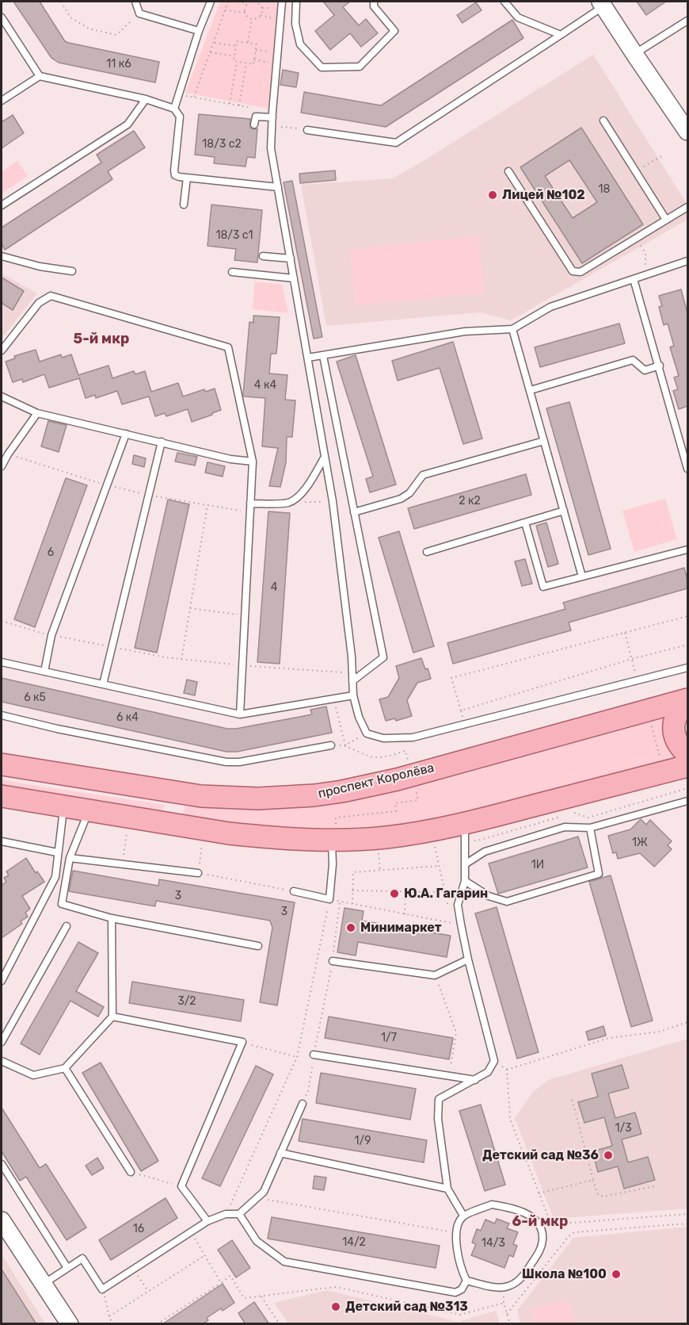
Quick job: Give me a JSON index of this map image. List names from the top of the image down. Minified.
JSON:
{"streets":{"main road":["проспект Королёва"]},"districts":["5-й мкр","6-й мкр"],"places":["Лицей №102","Ю.А. Гагарин","Минимаркет","Детский сад №36","Школа №100","Детский сад №313"],"house_numbers":["11 к6","18/3 с2","18","18/3 с1","4 к4","2 к2","6","4","6 к5","6 к4","1Ж","1И","3","3","3/2","1/7","1/3","1/9","16","14/2","14/3"]}
